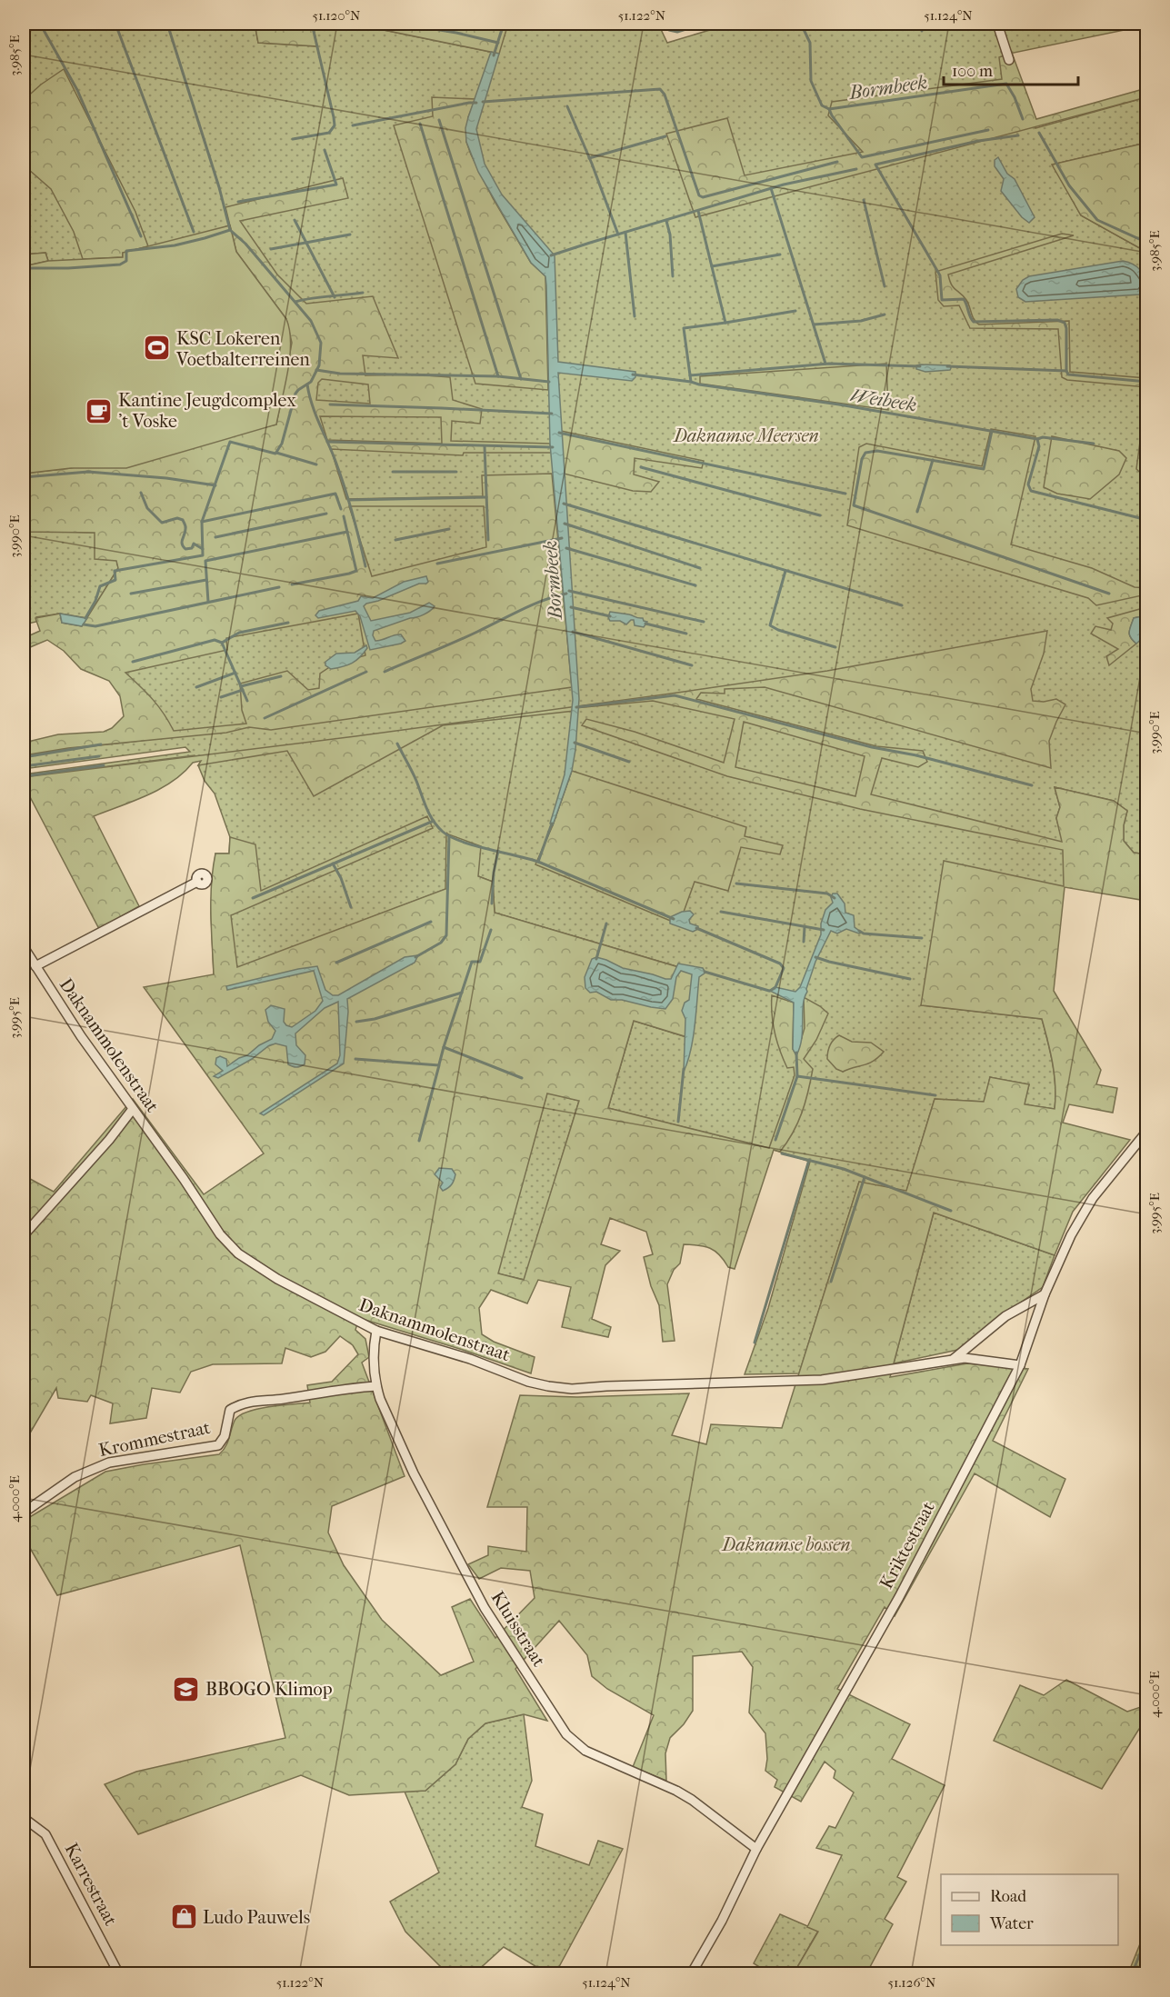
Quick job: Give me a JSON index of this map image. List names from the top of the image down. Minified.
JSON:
{"streets":{"street":["Daknammolenstraat","Krommestraat","Kriktestraat","Kluisstraat","Karrestraat"]},"crossings":[["Daknammolenstraat","Kriktestraat"],["Daknammolenstraat","Kluisstraat"],["Krommestraat","Kluisstraat"],["Kriktestraat","Kluisstraat"]],"water":["Bormbeek","Weibeek"],"parks":["Daknamse Meersen","Daknamse bossen"],"places":{"sports":["KSC Lokeren Voetbalterreinen"],"cafe":["Kantine Jeugdcomplex 't Voske"],"school or university":["BBOGO Klimop"],"shop":["Ludo Pauwels"]},"legend":["Road","Water"],"scale_bar":"100 m","coordinates":["51.120°N","51.122°N","51.124°N","3.985°E","3.990°E","3.995°E","4.000°E","51.126°N"]}
